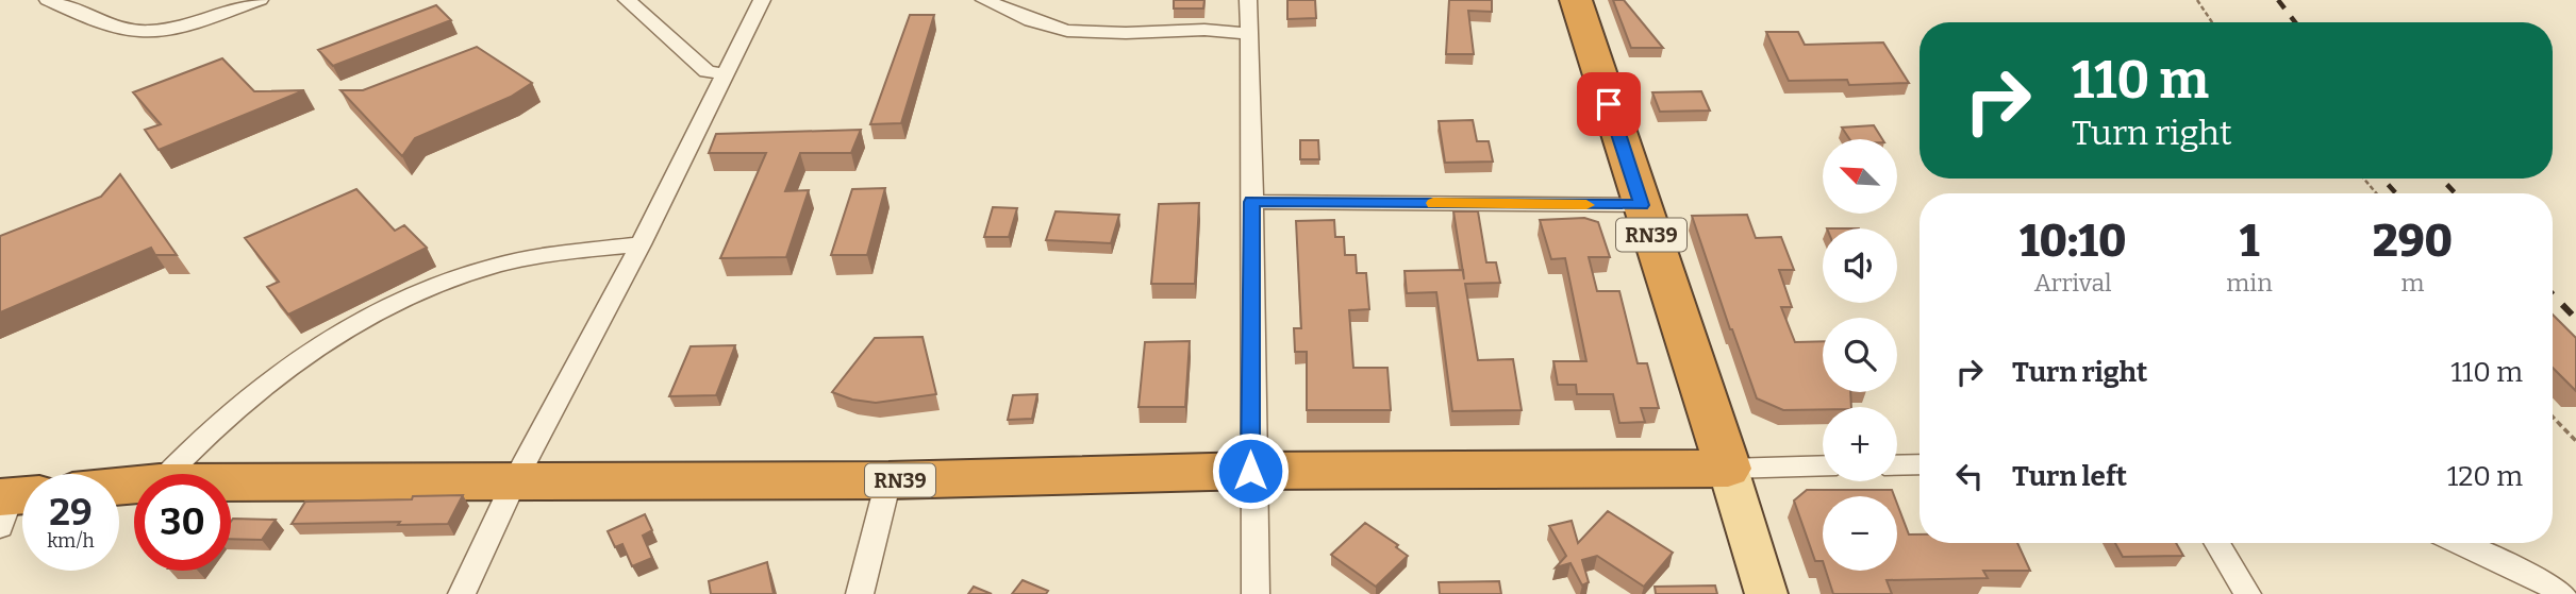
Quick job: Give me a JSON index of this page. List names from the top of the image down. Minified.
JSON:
{"streets":{"highway":["RN39"]},"north":"top left","page":{"turn":["110 m","Turn right"],"map_buttons":["+","−"],"eta":["10:10","Arrival","1","min","290","m"],"list":[{"name":"Turn right","value":"110 m"},{"name":"Turn left","value":"120 m"}],"speed":"29 km/h","limit":"30"}}
